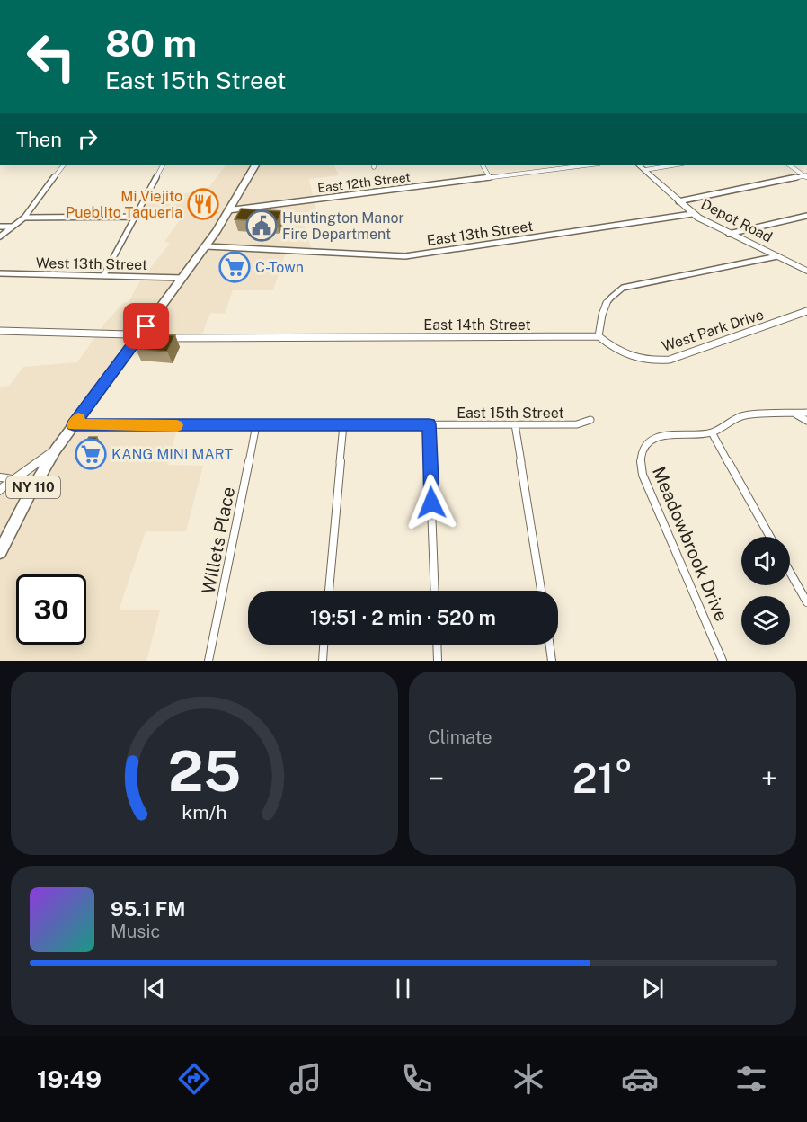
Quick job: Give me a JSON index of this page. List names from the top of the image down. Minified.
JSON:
{"streets":{"main road":["NY 110"],"street":["East 12th Street","Depot Road","East 13th Street","West 13th Street","East 14th Street","West Park Drive","East 15th Street","Willets Place","Meadowbrook Drive"]},"crossings":[["East 12th Street","NY 110"],["Depot Road","East 13th Street"],["East 13th Street","NY 110"],["West 13th Street","NY 110"],["East 14th Street","West Park Drive"],["East 14th Street","NY 110"],["East 15th Street","NY 110"],["East 15th Street","Willets Place"]],"places":{"restaurant":["Mi Viejito Pueblito Taqueria"],"public building":["Huntington Manor Fire Department"],"supermarket":["C-Town","KANG MINI MART"]},"page":{"turn":["80 m","East 15th Street"],"then":"Then","limit":"30","trip":"19:51 · 2 min · 520 m","tile":"Climate","heat":["−","21°","+"],"song":["95.1 FM","Music"],"tabs":"19:49","gauge":["25","km/h"]}}
